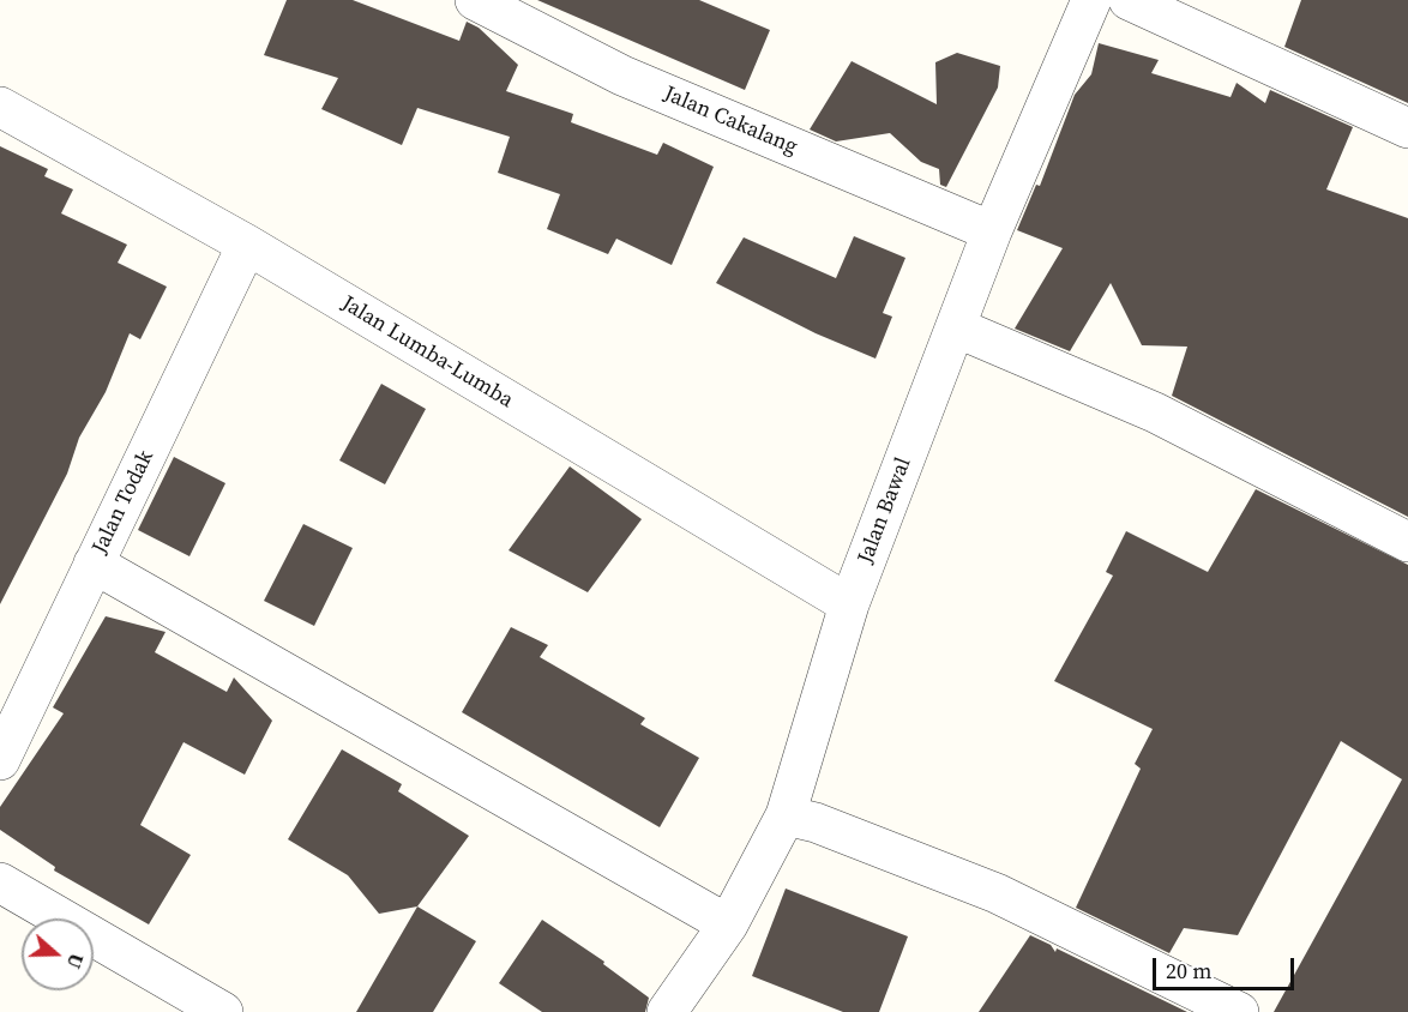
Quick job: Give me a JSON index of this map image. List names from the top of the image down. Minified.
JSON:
{"streets":{"street":["Jalan Cakalang","Jalan Lumba-Lumba","Jalan Todak","Jalan Bawal"]},"crossings":[["Jalan Cakalang","Jalan Bawal"],["Jalan Lumba-Lumba","Jalan Todak"],["Jalan Lumba-Lumba","Jalan Bawal"]],"scale_bar":"20 m","north":"right"}
